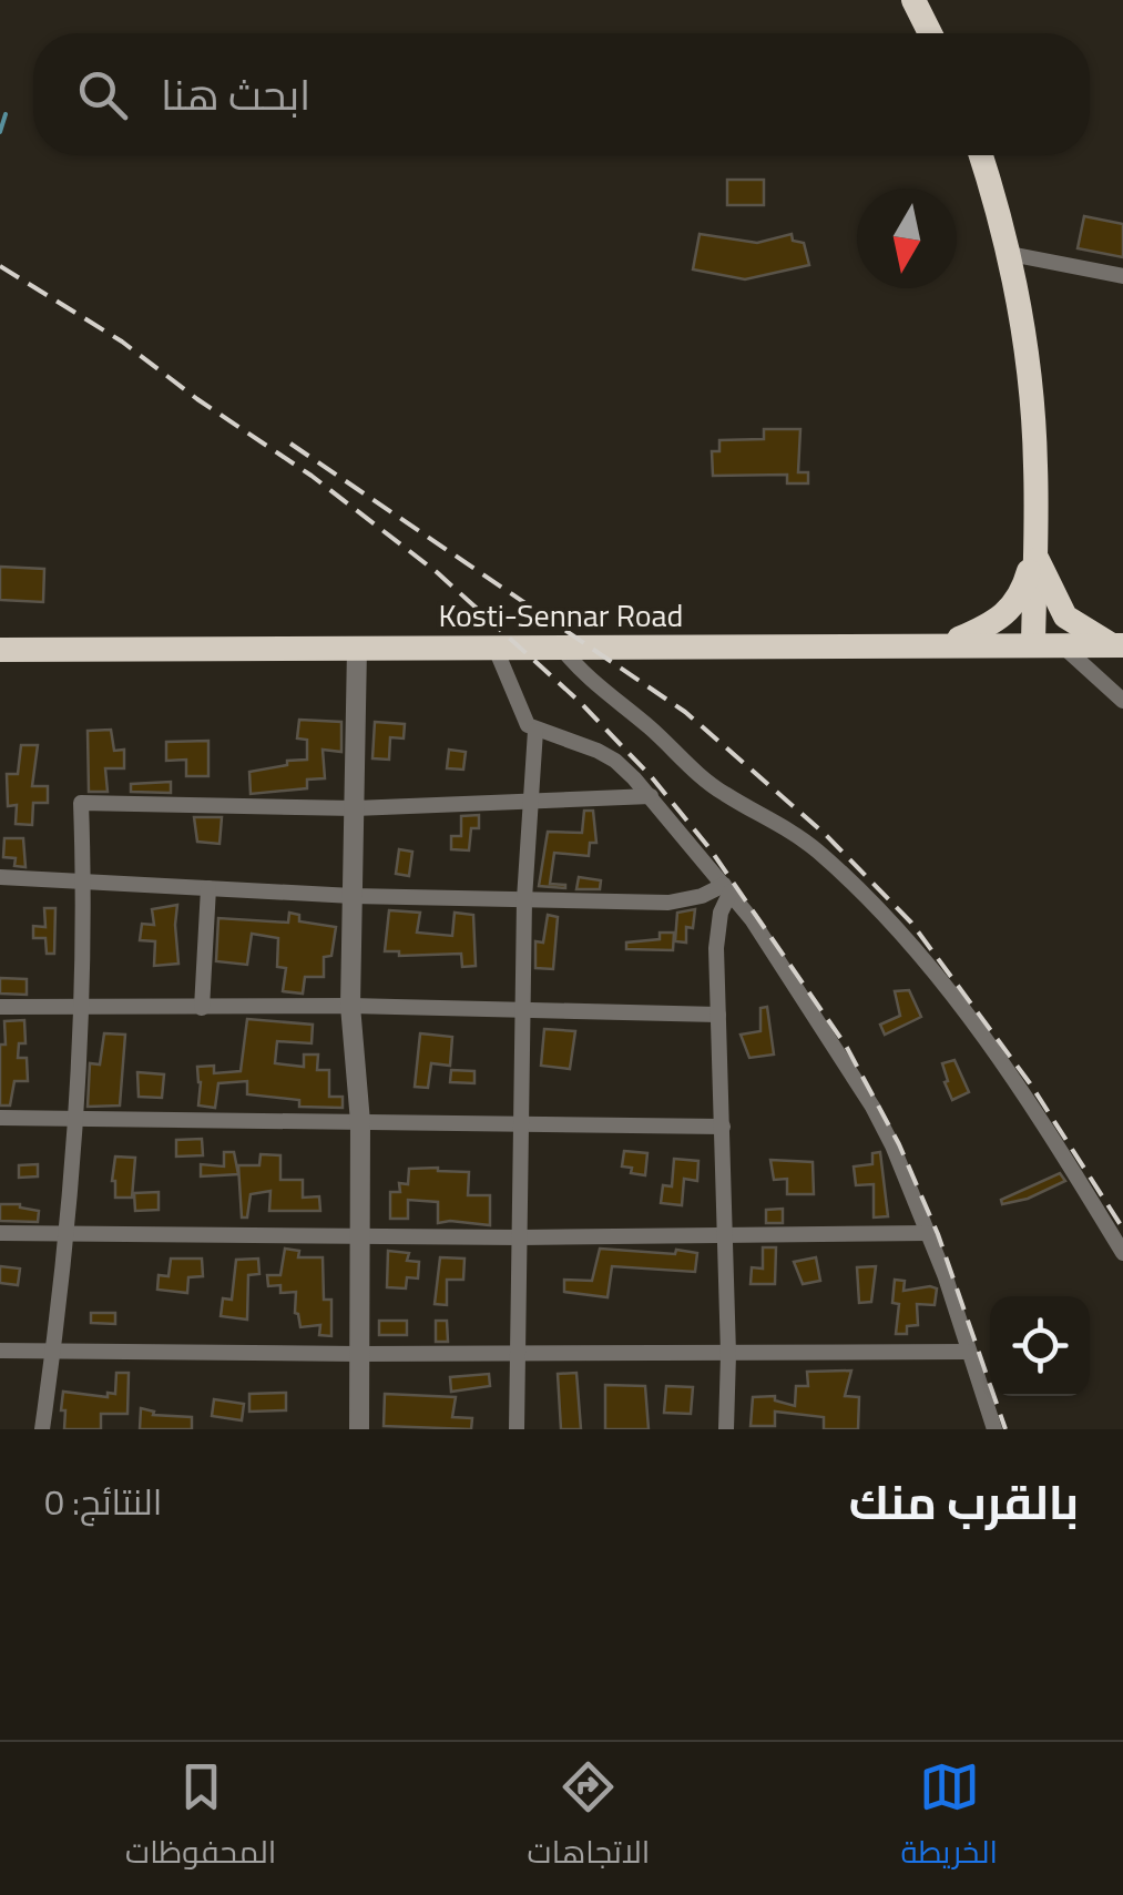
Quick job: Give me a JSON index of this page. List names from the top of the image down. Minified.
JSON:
{"streets":{"highway":["Kosti-Sennar Road"]},"north":"bottom","page":{"search":"ابحث هنا","heading":["بالقرب منك","النتائج: 0"],"nav":["الخريطة","الاتجاهات","المحفوظات"]}}
